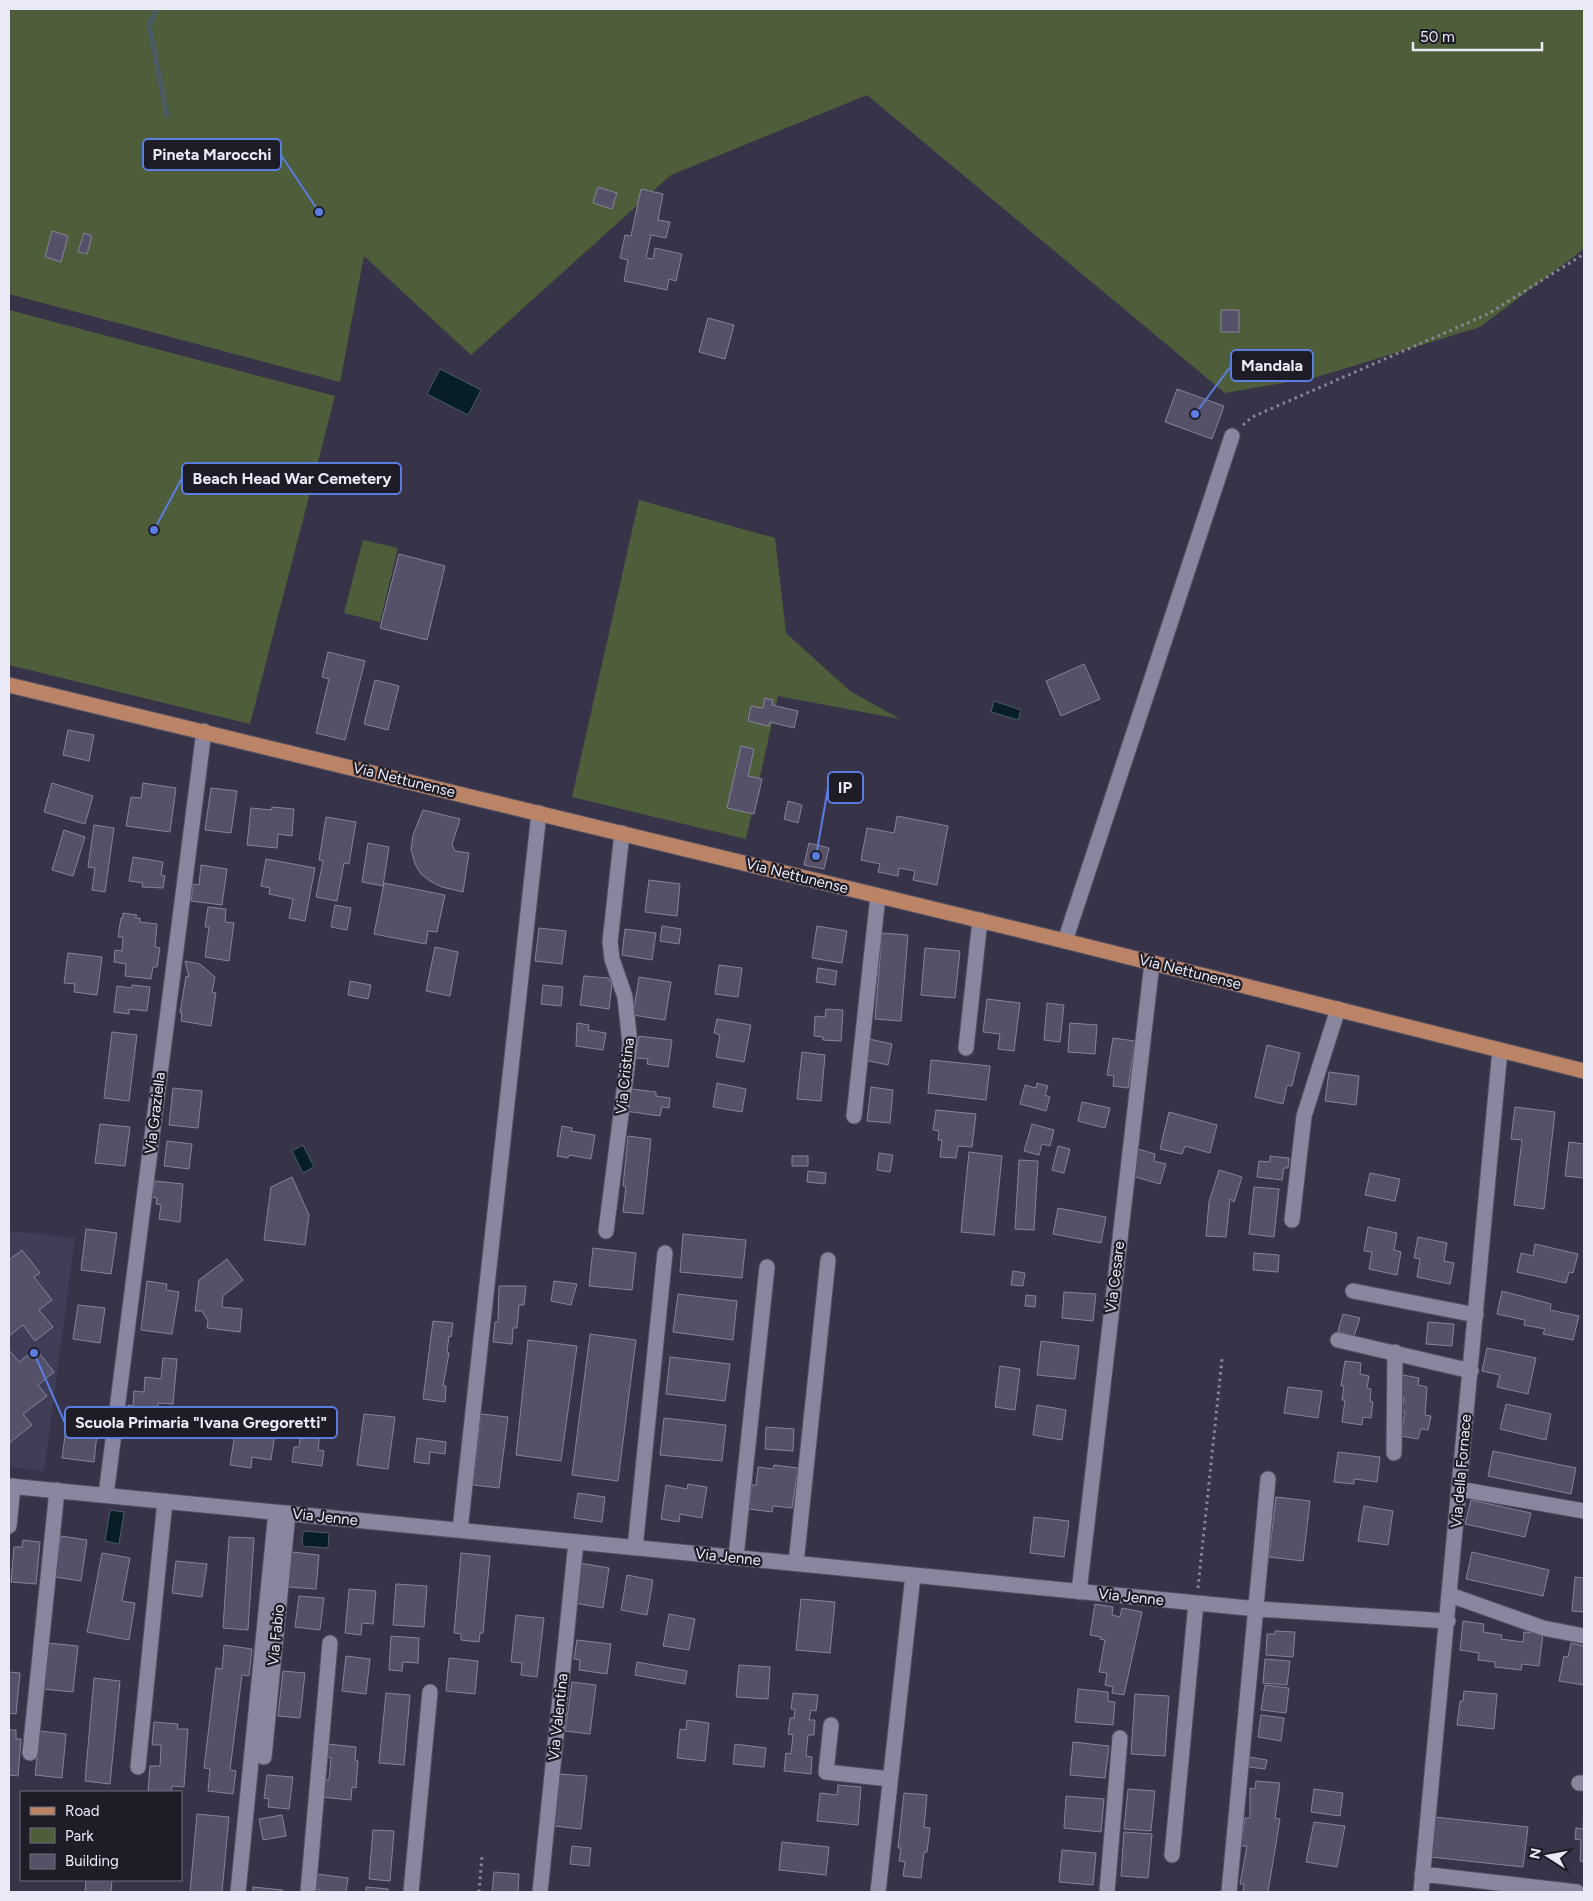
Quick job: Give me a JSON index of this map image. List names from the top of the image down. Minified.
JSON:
{"streets":{"main road":["Via Nettunense"],"street":["Via Cristina","Via Graziella","Via Cesare","Via della Fornace","Via Jenne","Via Fabio","Via Valentina"]},"crossings":[["Via Nettunense","Via Cristina"],["Via Nettunense","Via Graziella"],["Via Nettunense","Via Cesare"],["Via Nettunense","Via della Fornace"],["Via Graziella","Via Jenne"],["Via Cesare","Via Jenne"],["Via della Fornace","Via Jenne"],["Via Jenne","Via Fabio"],["Via Jenne","Via Valentina"]],"places":["Pineta Marocchi","Mandala","Beach Head War Cemetery","IP","Scuola Primaria \"Ivana Gregoretti\""],"legend":["Road","Park","Building"],"scale_bar":"50 m","north":"left"}
